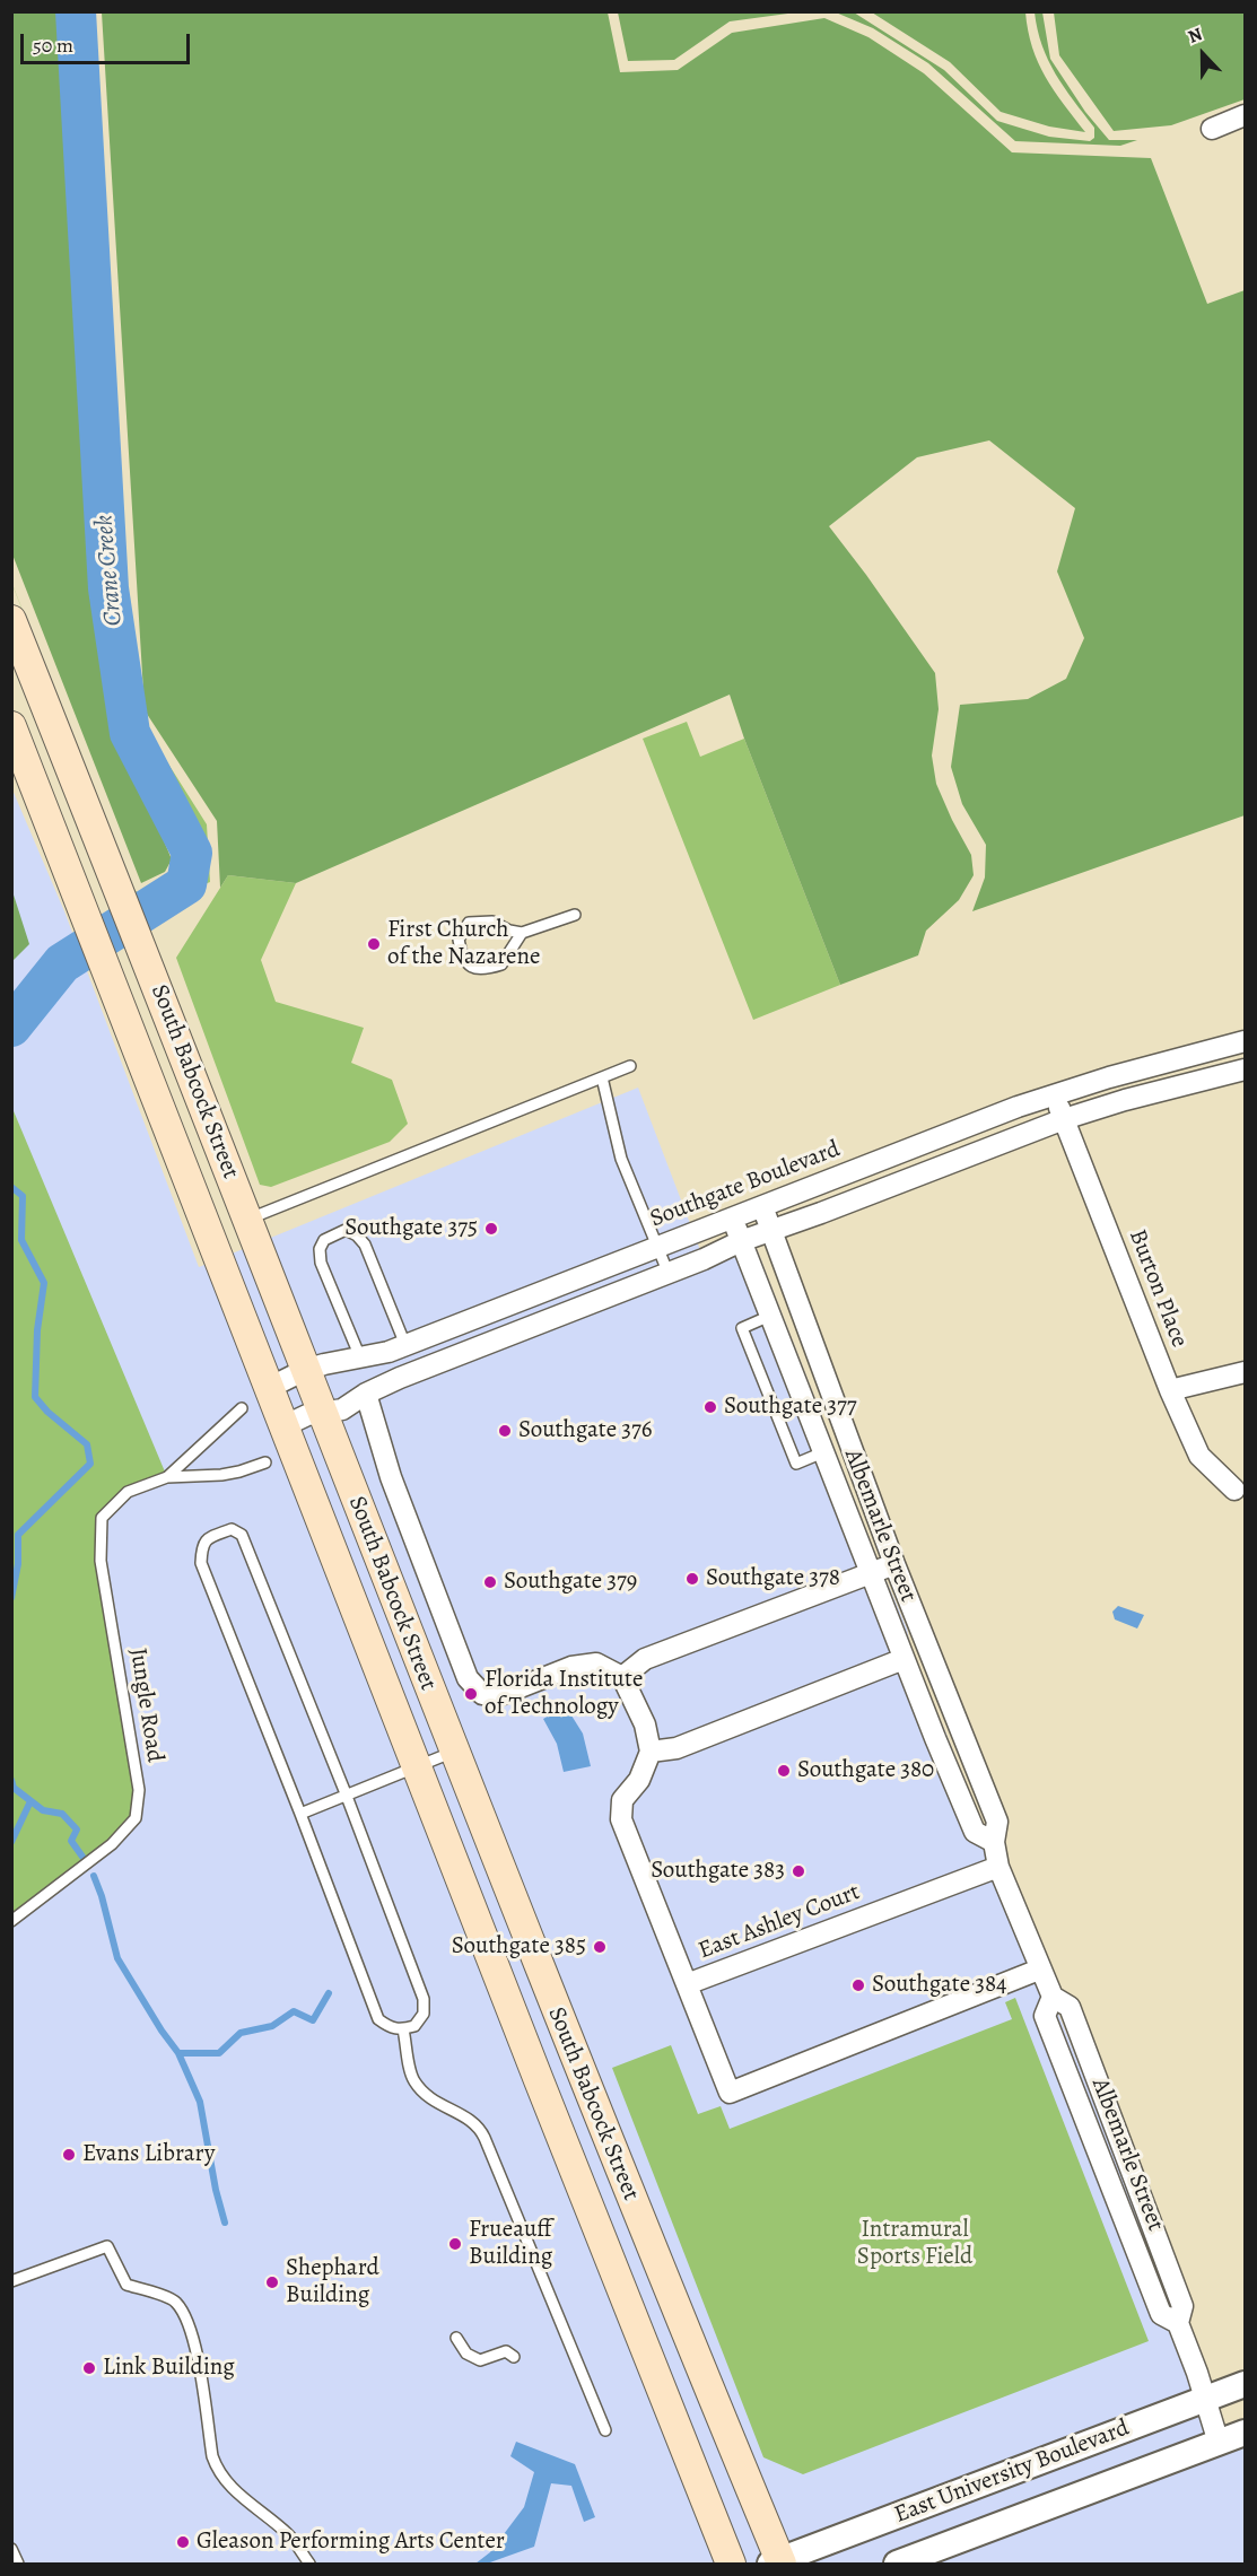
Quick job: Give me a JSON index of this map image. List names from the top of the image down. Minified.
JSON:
{"streets":{"main road":["South Babcock Street"],"street":["Southgate Boulevard","Burton Place","Albemarle Street","East Ashley Court","East University Boulevard"],"lane":["Jungle Road"]},"crossings":[["South Babcock Street","Southgate Boulevard"],["South Babcock Street","East University Boulevard"],["Southgate Boulevard","Burton Place"],["Southgate Boulevard","Albemarle Street"],["Albemarle Street","East Ashley Court"],["Albemarle Street","East University Boulevard"]],"water":["Crane Creek"],"parks":["Intramural Sports Field"],"places":["First Church of the Nazarene","Southgate 375","Southgate 377","Southgate 376","Southgate 378","Southgate 379","Florida Institute of Technology","Southgate 380","Southgate 383","Southgate 385","Southgate 384","Evans Library","Frueauff Building","Shephard Building","Link Building","Gleason Performing Arts Center"],"scale_bar":"50 m","north":"top"}
